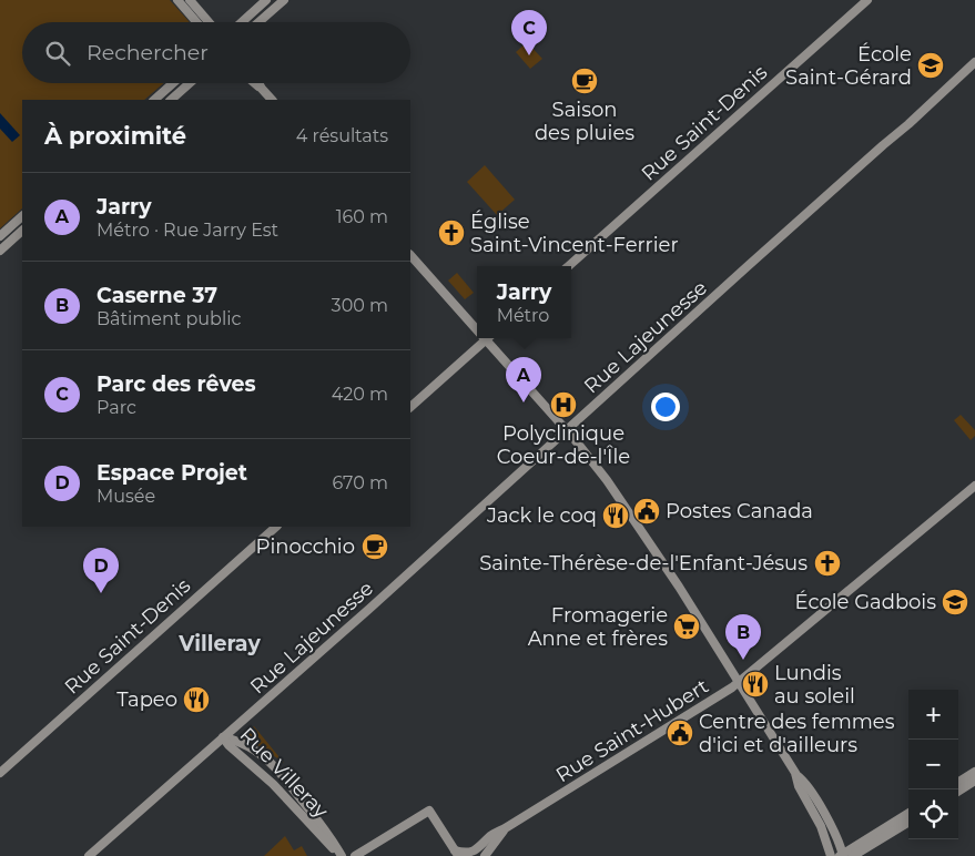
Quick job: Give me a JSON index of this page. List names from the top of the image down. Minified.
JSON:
{"streets":{"main road":["Rue Saint-Denis","Rue Lajeunesse","Rue Saint-Hubert","Rue Villeray"]},"crossings":[["Rue Lajeunesse","Rue Villeray"]],"districts":["Villeray"],"places":{"school or university":["École Saint-Gérard","École Gadbois"],"cafe":["Saison des pluies","Pinocchio"],"church":["Église Saint-Vincent-Ferrier","Sainte-Thérèse-de-l'Enfant-Jésus"],"hospital":["Polyclinique Coeur-de-l'Île"],"public building":["Postes Canada","Centre des femmes d'ici et d'ailleurs"],"restaurant":["Jack le coq","Lundis au soleil","Tapeo"],"supermarket":["Fromagerie Anne et frères"]},"page":{"pins":["C","A","D","B"],"search":"Rechercher","heading":["À proximité","4 résultats"],"list":[{"mark":"A","name":"Jarry","note":"Métro · Rue Jarry Est","value":"160 m"},{"mark":"B","name":"Caserne 37","note":"Bâtiment public","value":"300 m"},{"mark":"C","name":"Parc des rêves","note":"Parc","value":"420 m"},{"mark":"D","name":"Espace Projet","note":"Musée","value":"670 m"}],"popup":["Jarry","Métro"],"map_buttons":["+","−"]}}
